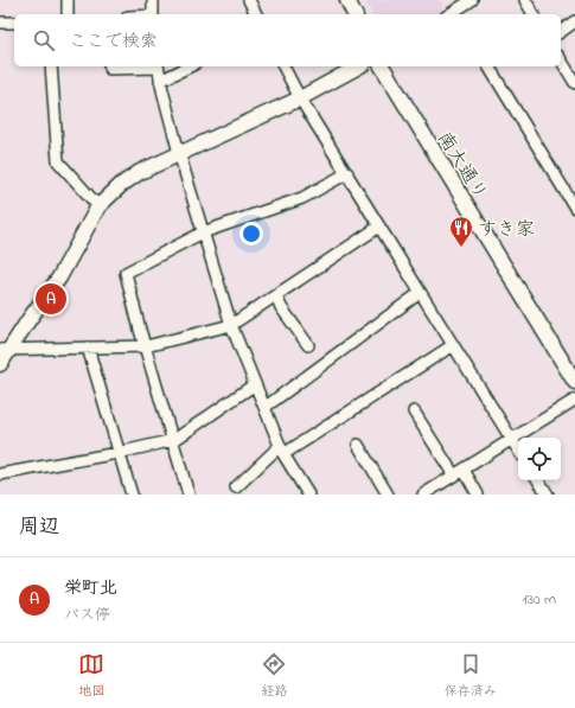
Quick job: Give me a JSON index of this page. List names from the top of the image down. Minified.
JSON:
{"streets":{"street":["南大通り"]},"places":{"restaurant":["すき家"]},"page":{"search":"ここで検索","pins":"A","heading":"周辺","list":[{"mark":"A","name":"栄町北","note":"バス停","value":"130 m"}],"nav":["地図","経路","保存済み"]}}
